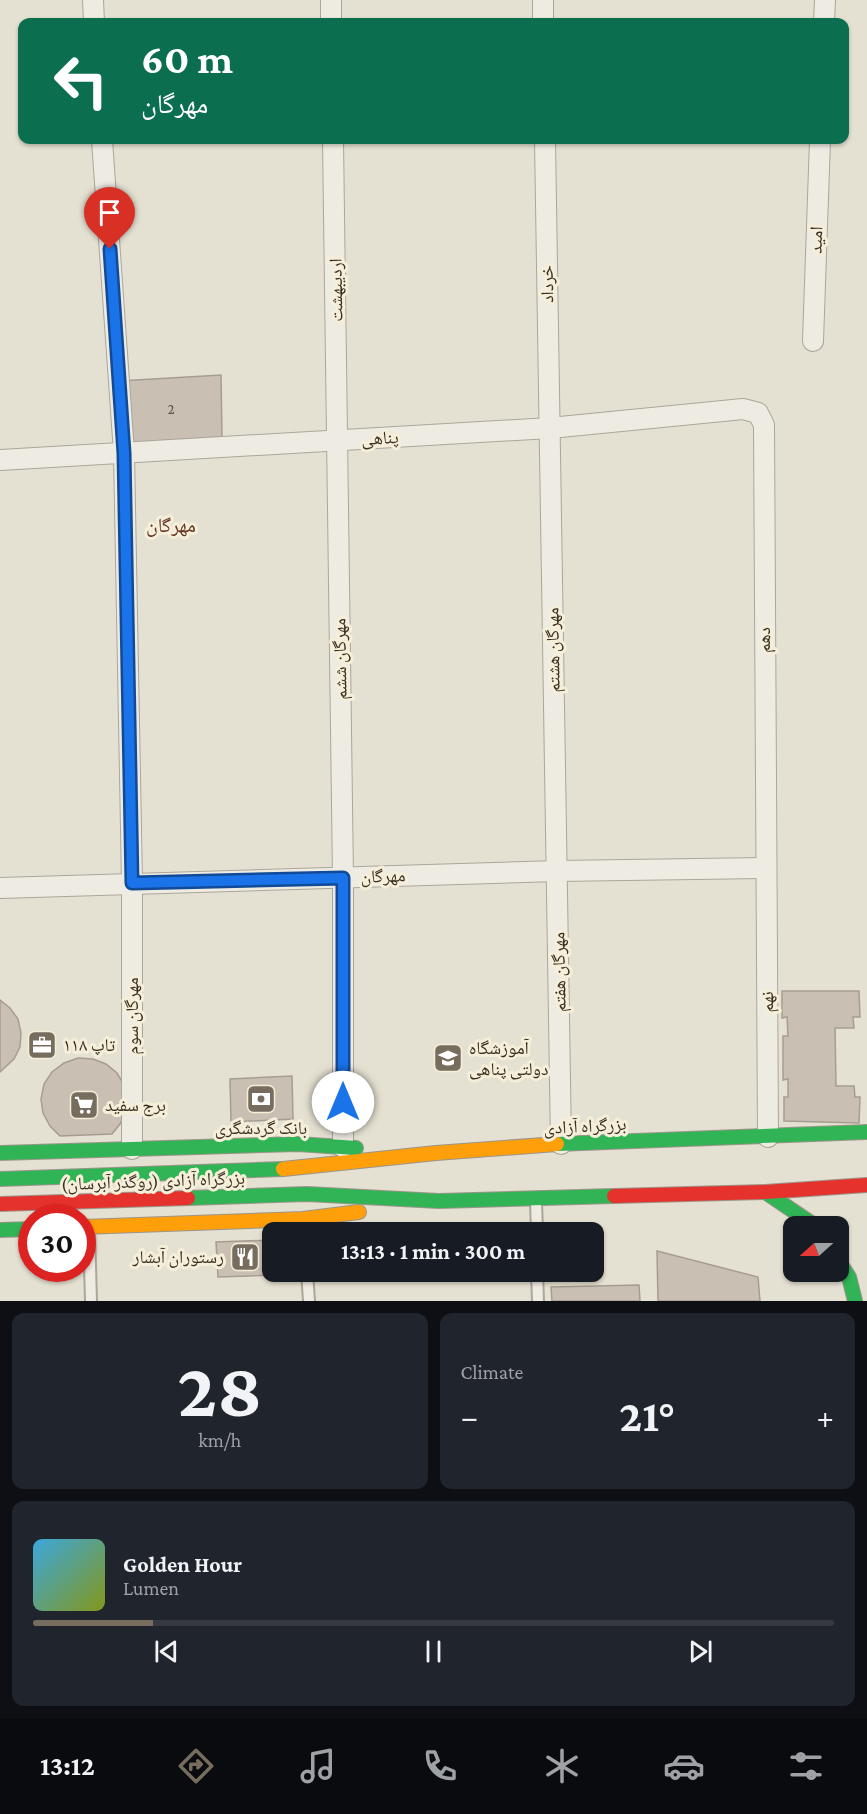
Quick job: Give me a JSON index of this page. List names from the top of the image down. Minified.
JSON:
{"streets":{"main road":["بزرگراه آزادی","بزرگراه آزادی (روگذر آبرسان)"],"street":["امید","خرداد","اردیبهشت","پناهی","دهم","مهرگان هشتم","مهرگان ششم","مهرگان","مهرگان هفتم","نهم","مهرگان سوم"]},"crossings":[["خرداد","پناهی"],["خرداد","مهرگان هشتم"],["اردیبهشت","پناهی"],["اردیبهشت","مهرگان ششم"],["پناهی","دهم"],["پناهی","مهرگان هشتم"],["پناهی","مهرگان ششم"],["پناهی","مهرگان سوم"],["دهم","مهرگان"],["دهم","نهم"],["مهرگان هشتم","مهرگان"],["مهرگان هشتم","مهرگان هفتم"],["مهرگان ششم","مهرگان"],["مهرگان","مهرگان هفتم"],["مهرگان","نهم"],["مهرگان","مهرگان سوم"],["مهرگان هفتم","بزرگراه آزادی"],["نهم","بزرگراه آزادی"],["بزرگراه آزادی","بزرگراه آزادی (روگذر آبرسان)"]],"districts":["مهرگان"],"places":{"office":["تاپ ۱۱۸"],"school or university":["آموزشگاه دولتی پناهی"],"bank":["بانک گردشگری"],"supermarket":["برج سفید"],"restaurant":["رستوران آبشار"]},"house_numbers":["2"],"north":"left","page":{"turn":["60 m","مهرگان"],"limit":"30","trip":"13:13 · 1 min · 300 m","tile":[["28","km/h"],"Climate"],"heat":["−","21°","+"],"song":["Golden Hour","Lumen"],"tabs":"13:12"}}
